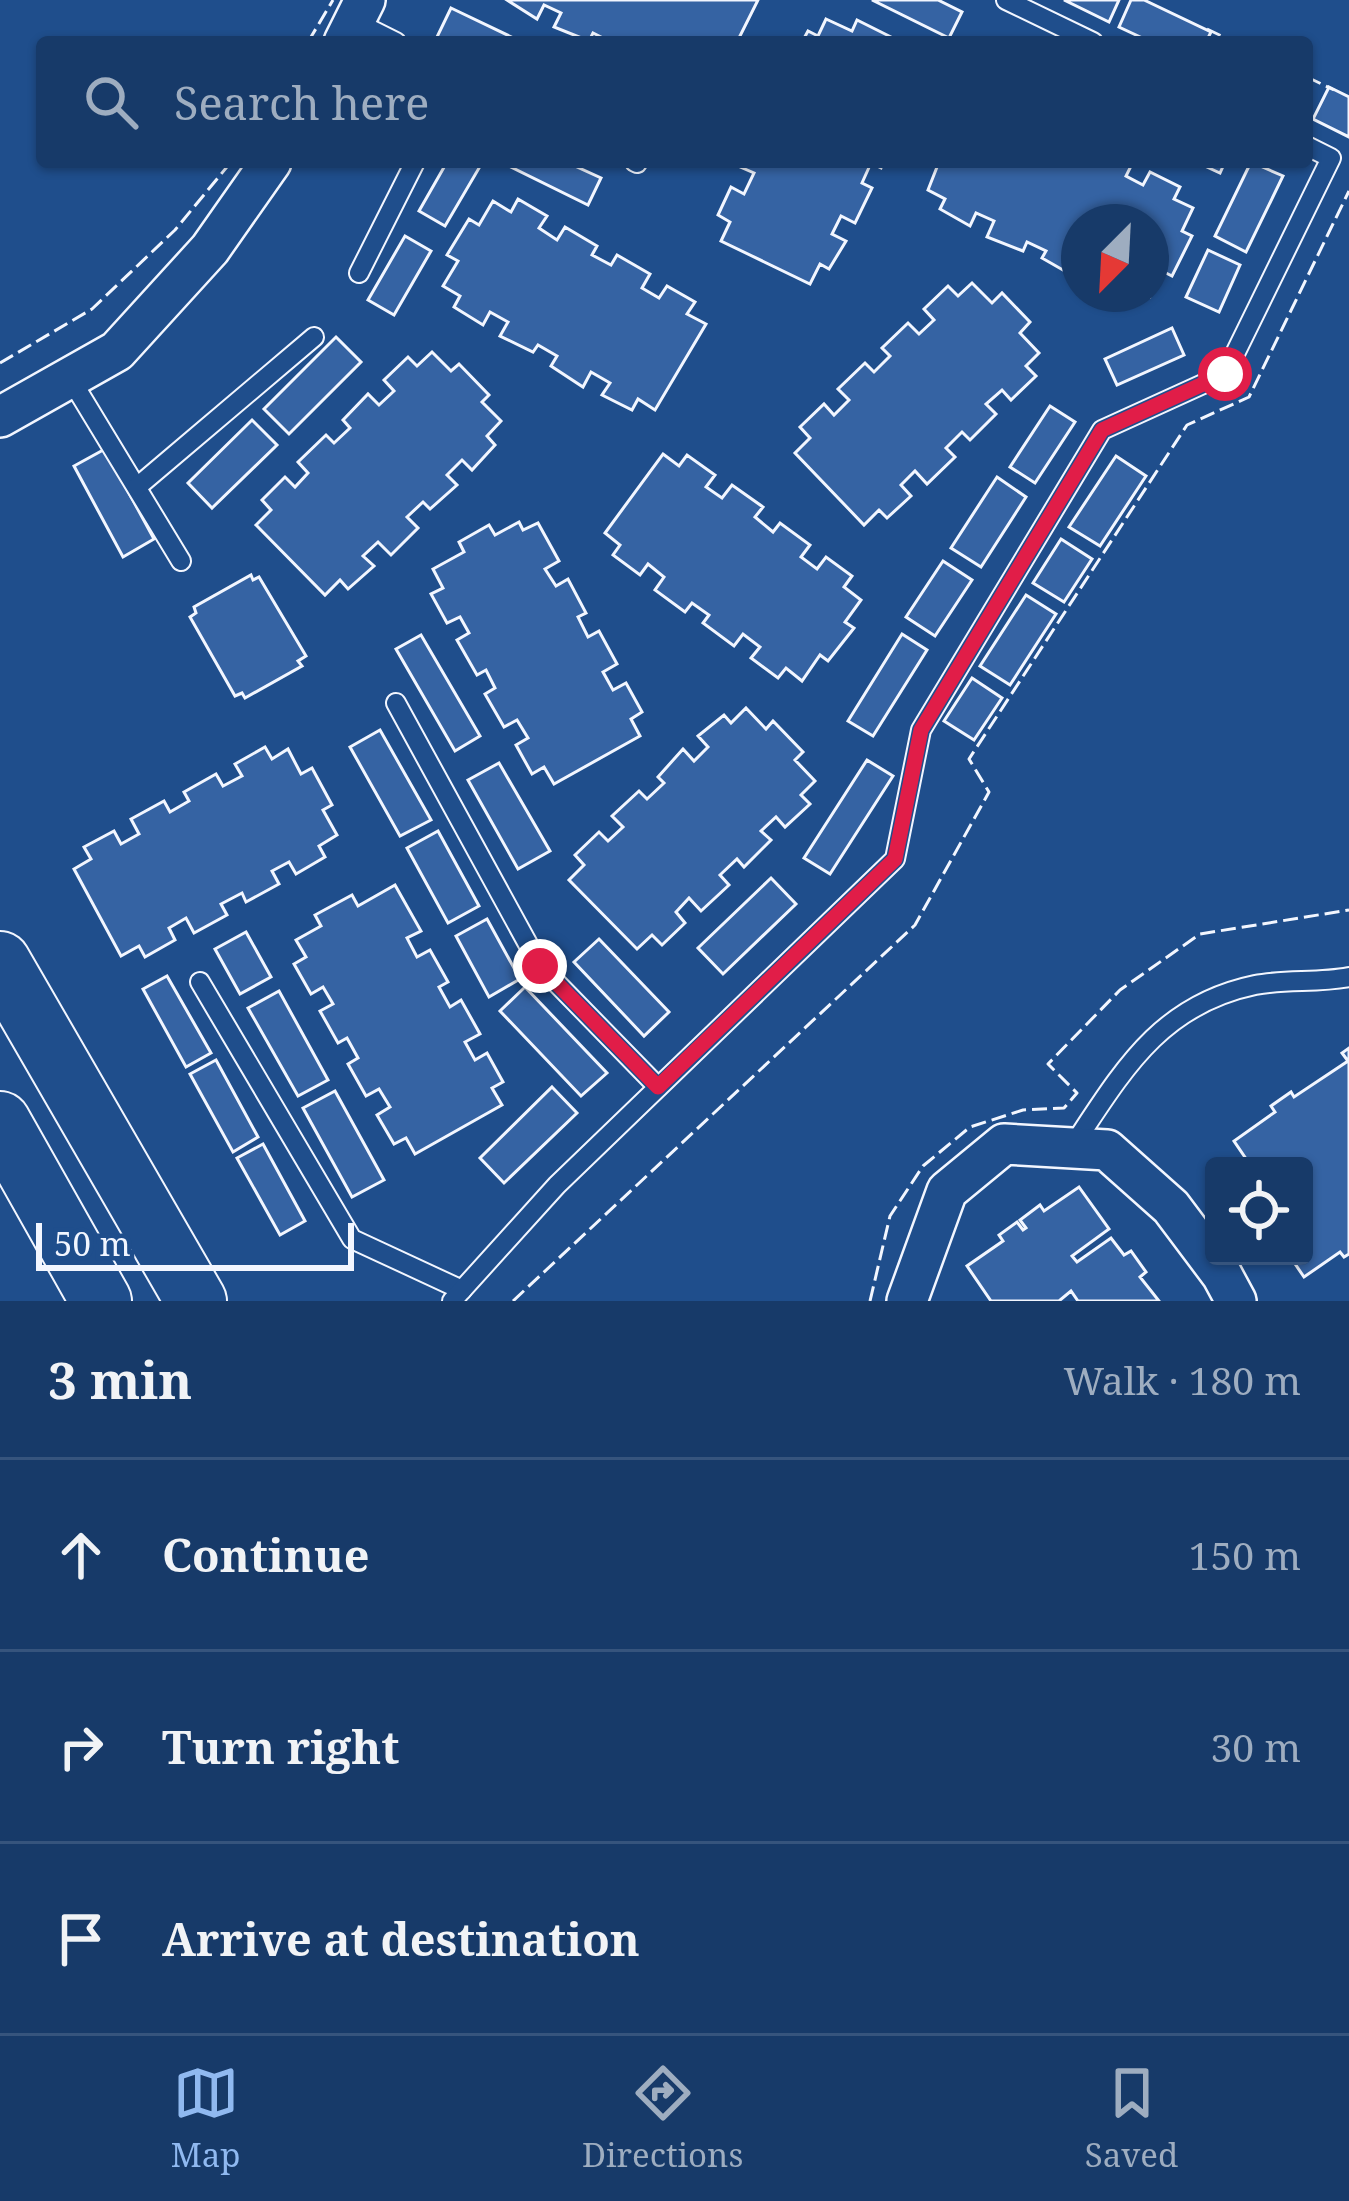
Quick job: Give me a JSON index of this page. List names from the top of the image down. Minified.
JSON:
{"scale_bar":"50 m","north":"bottom left","page":{"search":"Search here","scale":"50 m","heading":["3 min","Walk · 180 m"],"list":[["Continue","150 m"],["Turn right","30 m"],"Arrive at destination"],"nav":["Map","Directions","Saved"]}}
